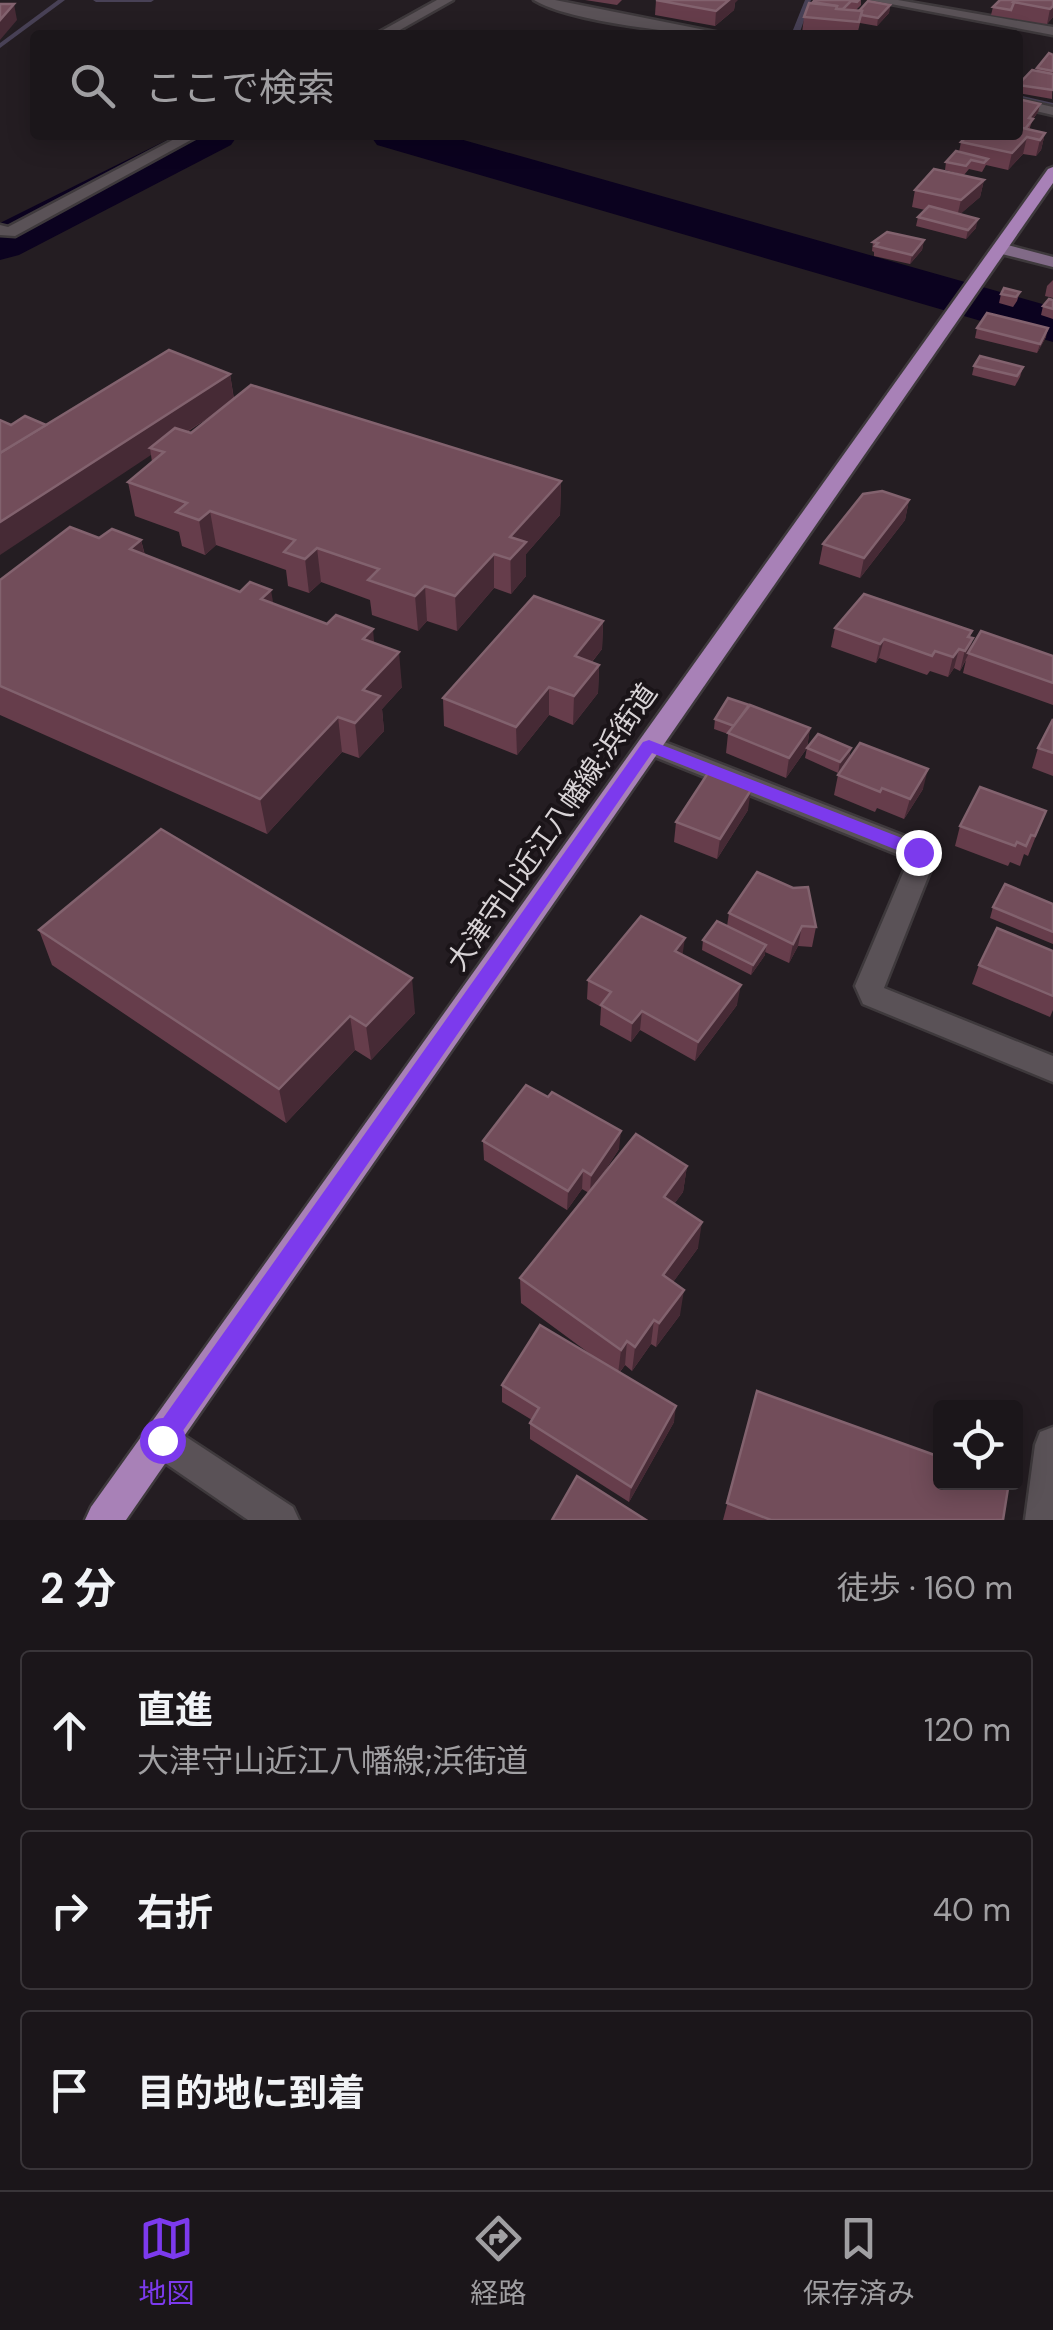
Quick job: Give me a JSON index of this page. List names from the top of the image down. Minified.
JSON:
{"streets":{"main road":["大津守山近江八幡線;浜街道"]},"page":{"search":"ここで検索","heading":["2 分","徒歩 · 160 m"],"list":[["直進","大津守山近江八幡線;浜街道","120 m"],["右折","40 m"],"目的地に到着"],"nav":["地図","経路","保存済み"]}}
